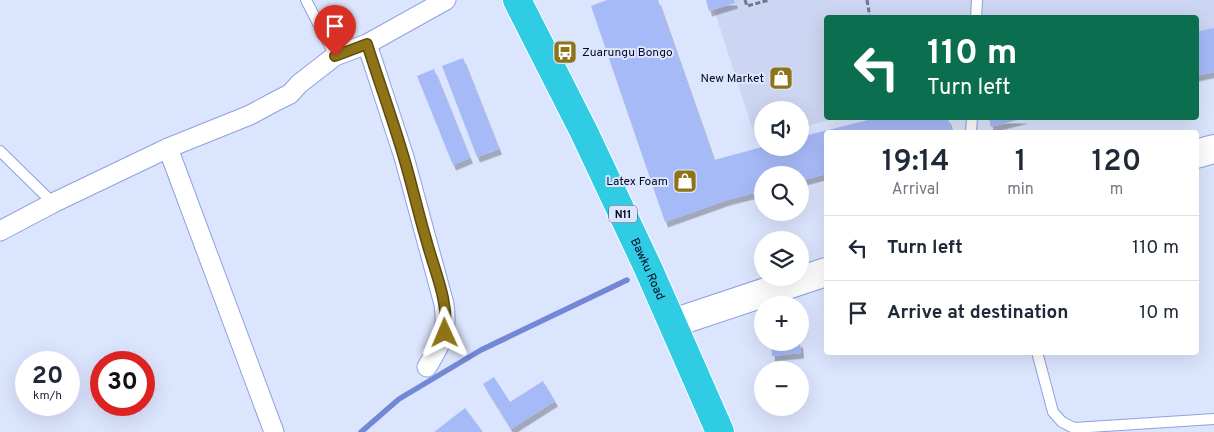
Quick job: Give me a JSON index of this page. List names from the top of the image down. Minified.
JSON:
{"streets":{"highway":["N11","Bawku Road"]},"places":{"bus stop":["Zuarungu Bongo"],"shop":["New Market","Latex Foam"]},"page":{"turn":["110 m","Turn left"],"map_buttons":["+","−"],"eta":["19:14","Arrival","1","min","120","m"],"list":[{"name":"Turn left","value":"110 m"},{"name":"Arrive at destination","value":"10 m"}],"speed":"20 km/h","limit":"30"}}
